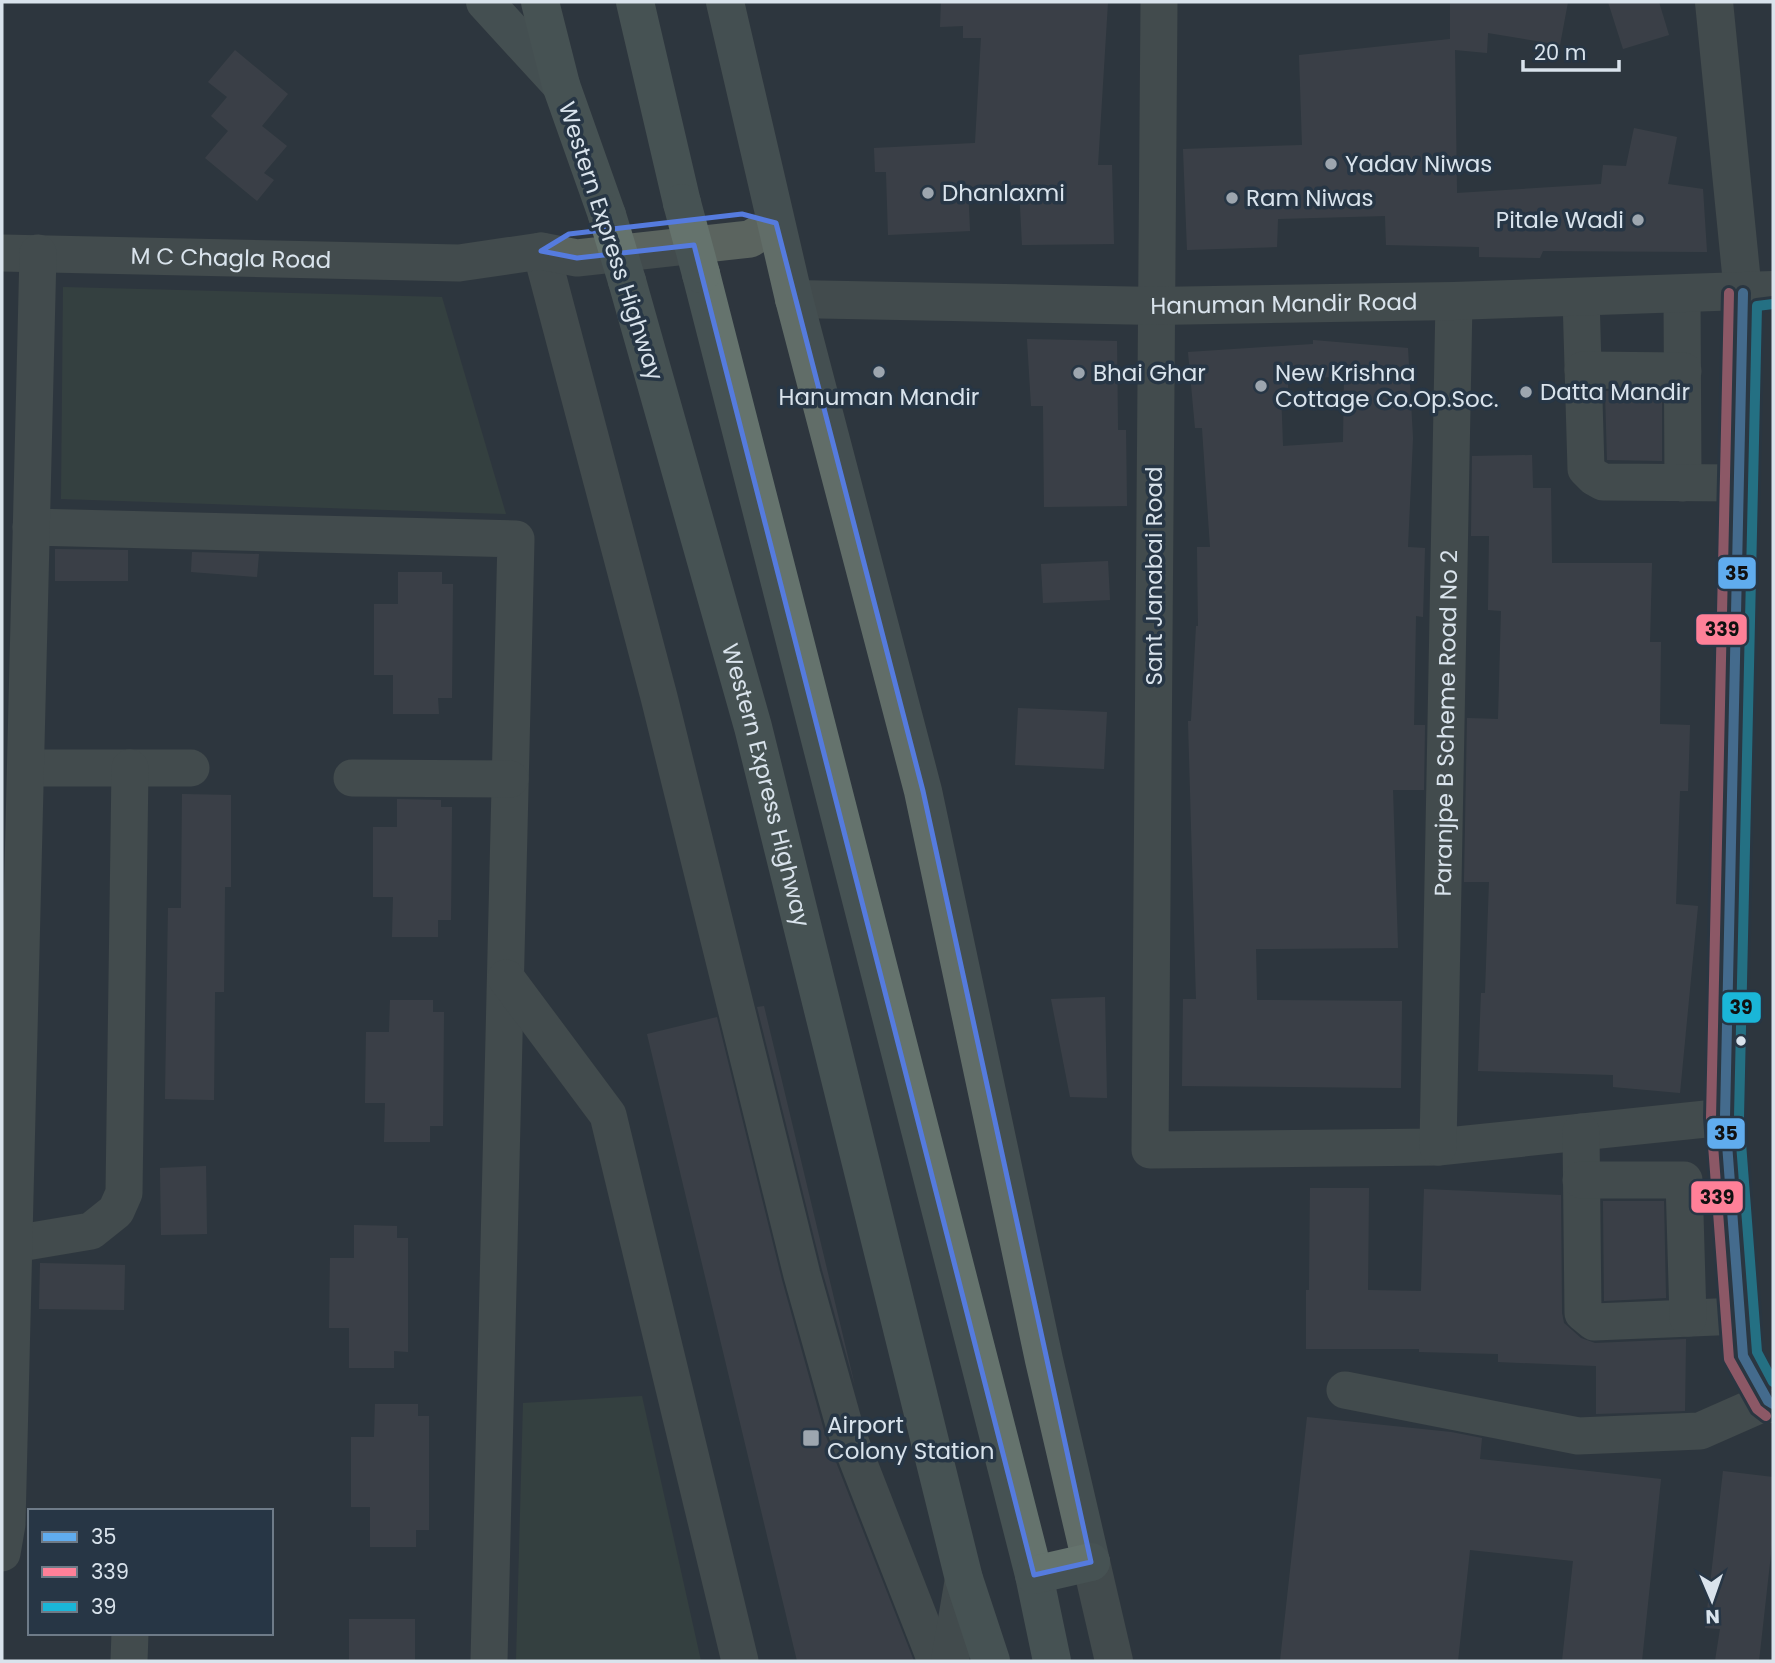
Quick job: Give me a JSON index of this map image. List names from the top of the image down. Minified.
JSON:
{"streets":{"highway":["Western Express Highway"],"street":["M C Chagla Road","Hanuman Mandir Road","Sant Janabai Road","Paranjpe B Scheme Road No 2"]},"crossings":[["Hanuman Mandir Road","Sant Janabai Road"],["Hanuman Mandir Road","Paranjpe B Scheme Road No 2"],["Sant Janabai Road","Paranjpe B Scheme Road No 2"]],"places":{"other":["Yadav Niwas","Dhanlaxmi","Ram Niwas","Pitale Wadi","Hanuman Mandir","Bhai Ghar","New Krishna Cottage Co.Op.Soc.","Datta Mandir"],"transit":["Airport Colony Station"]},"lines":["transit line 35","transit line 339","transit line 39"],"legend":["35","339","39"],"scale_bar":"20 m","north":"bottom"}
